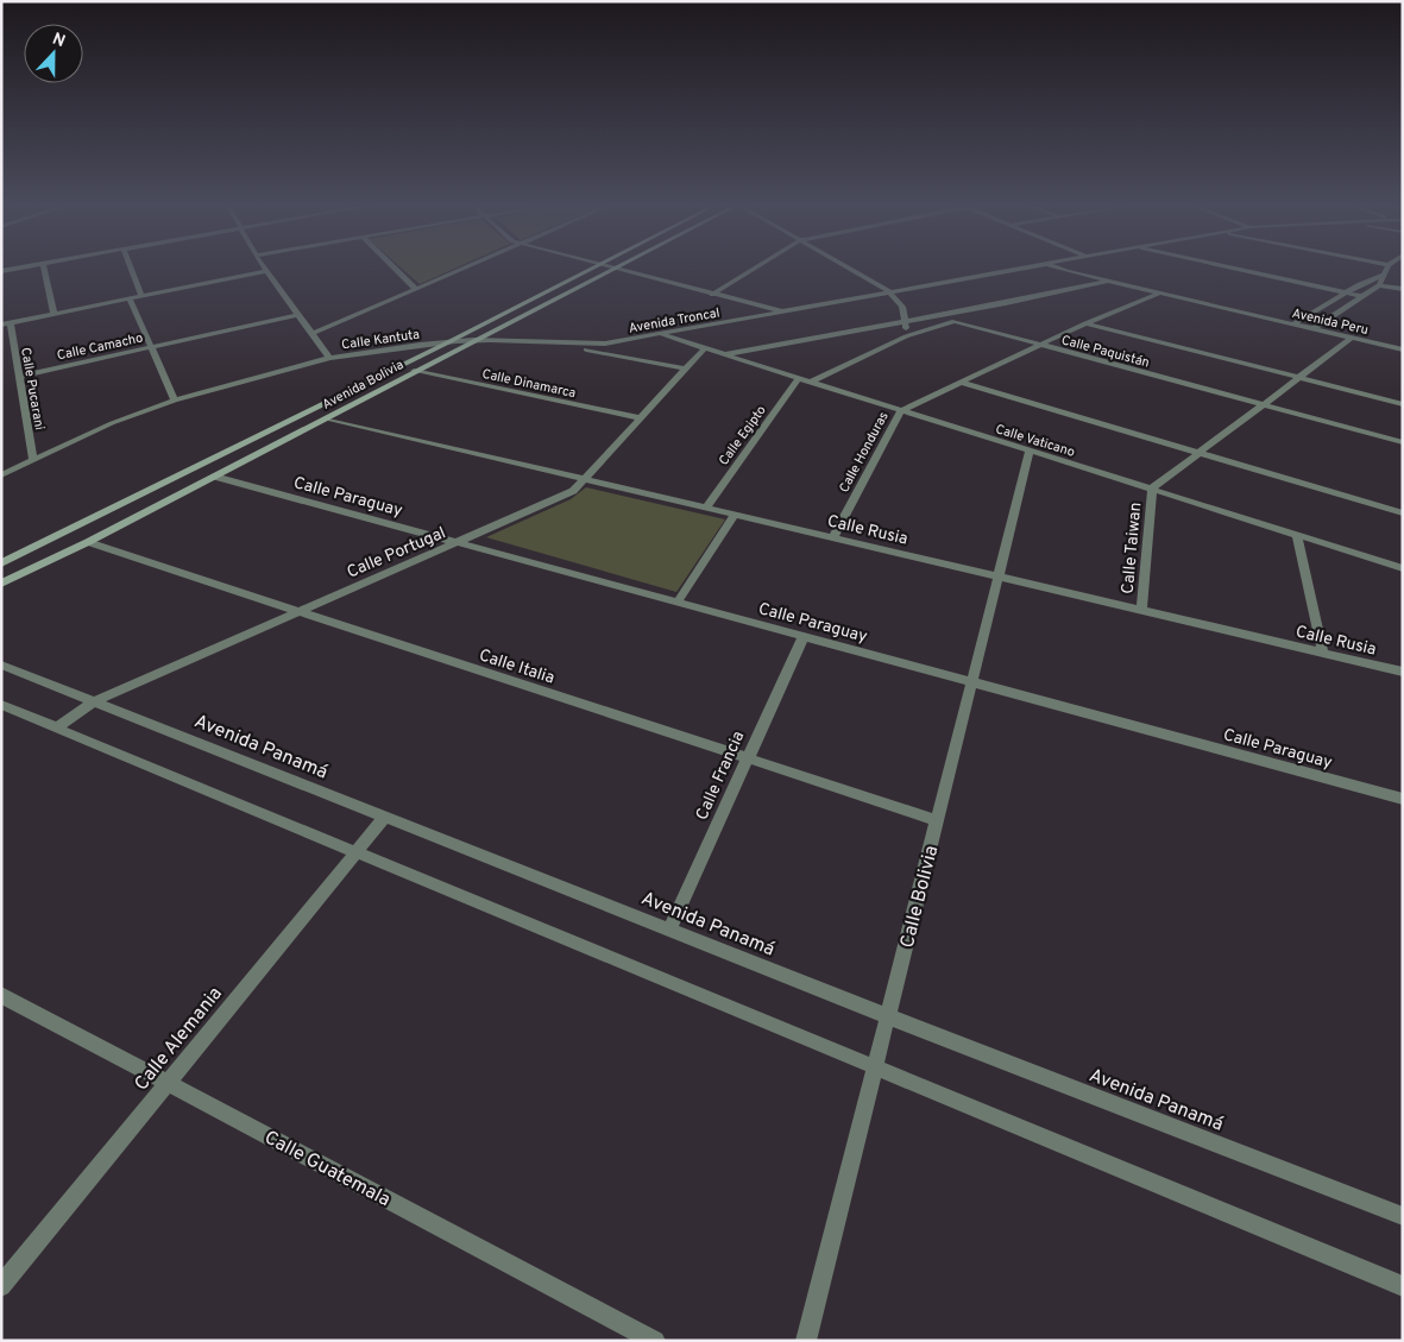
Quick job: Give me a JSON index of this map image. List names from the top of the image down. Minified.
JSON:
{"streets":{"street":["Avenida Troncal","Avenida Peru","Calle Kantuta","Calle Camacho","Calle Paquistán","Calle Dinamarca","Avenida Bolivia","Calle Pucarani","Calle Egipto","Calle Vaticano","Calle Honduras","Calle Paraguay","Calle Rusia","Calle Taiwan","Calle Portugal","Calle Italia","Avenida Panamá","Calle Francia","Calle Bolivia","Calle Alemania","Calle Guatemala"]},"crossings":[["Avenida Troncal","Calle Kantuta"],["Avenida Troncal","Avenida Bolivia"],["Avenida Troncal","Calle Vaticano"],["Calle Kantuta","Calle Camacho"],["Calle Kantuta","Avenida Bolivia"],["Calle Camacho","Calle Pucarani"],["Calle Dinamarca","Avenida Bolivia"],["Calle Dinamarca","Calle Portugal"],["Avenida Bolivia","Calle Paraguay"],["Avenida Bolivia","Calle Rusia"],["Avenida Bolivia","Calle Italia"],["Calle Egipto","Calle Vaticano"],["Calle Egipto","Calle Rusia"],["Calle Vaticano","Calle Honduras"],["Calle Vaticano","Calle Taiwan"],["Calle Vaticano","Calle Portugal"],["Calle Vaticano","Calle Bolivia"],["Calle Honduras","Calle Rusia"],["Calle Paraguay","Calle Portugal"],["Calle Paraguay","Calle Francia"],["Calle Paraguay","Calle Bolivia"],["Calle Rusia","Calle Taiwan"],["Calle Rusia","Calle Portugal"],["Calle Rusia","Calle Bolivia"],["Calle Portugal","Calle Italia"],["Calle Portugal","Avenida Panamá"],["Calle Italia","Calle Francia"],["Calle Italia","Calle Bolivia"],["Avenida Panamá","Calle Francia"],["Avenida Panamá","Calle Bolivia"],["Avenida Panamá","Calle Alemania"],["Calle Alemania","Calle Guatemala"]],"north":"top"}
